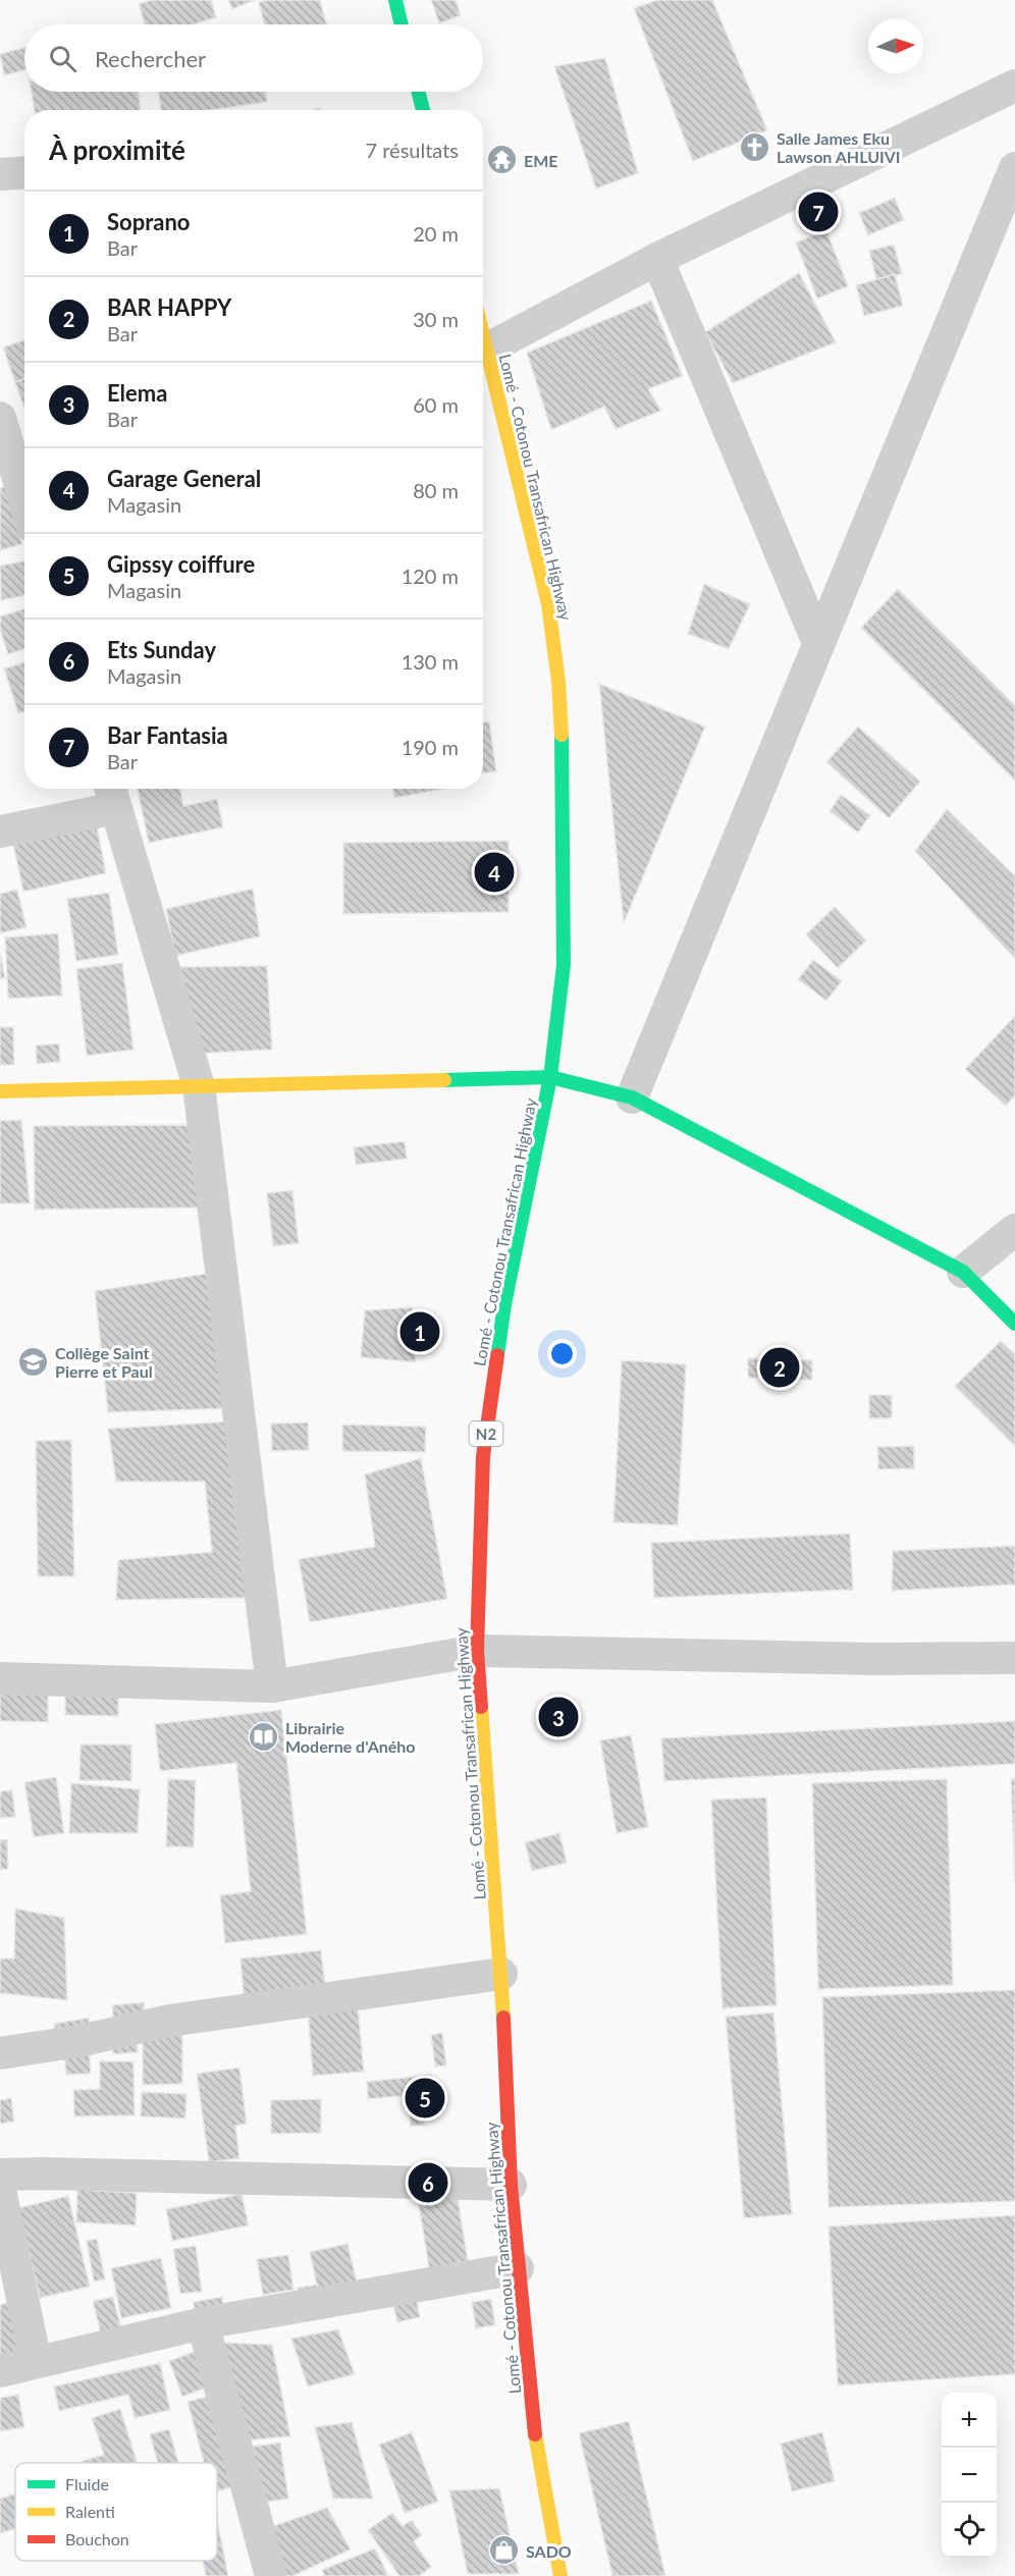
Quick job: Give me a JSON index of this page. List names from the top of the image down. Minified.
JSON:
{"streets":{"main road":["Lomé - Cotonou Transafrican Highway","N2"]},"places":{"church":["Salle James Eku Lawson AHLUIVI"],"temple":["EME"],"school or university":["Collège Saint Pierre et Paul"],"library":["Librairie Moderne d'Aného"],"shop":["SADO"]},"legend":["Fluide","Ralenti","Bouchon"],"north":"right","page":{"search":"Rechercher","heading":["À proximité","7 résultats"],"pins":["7","4","1","2","3","5","6"],"list":[{"mark":"1","name":"Soprano","note":"Bar","value":"20 m"},{"mark":"2","name":"BAR HAPPY","note":"Bar","value":"30 m"},{"mark":"3","name":"Elema","note":"Bar","value":"60 m"},{"mark":"4","name":"Garage General","note":"Magasin","value":"80 m"},{"mark":"5","name":"Gipssy coiffure","note":"Magasin","value":"120 m"},{"mark":"6","name":"Ets Sunday","note":"Magasin","value":"130 m"},{"mark":"7","name":"Bar Fantasia","note":"Bar","value":"190 m"}],"map_buttons":["+","−"]}}
